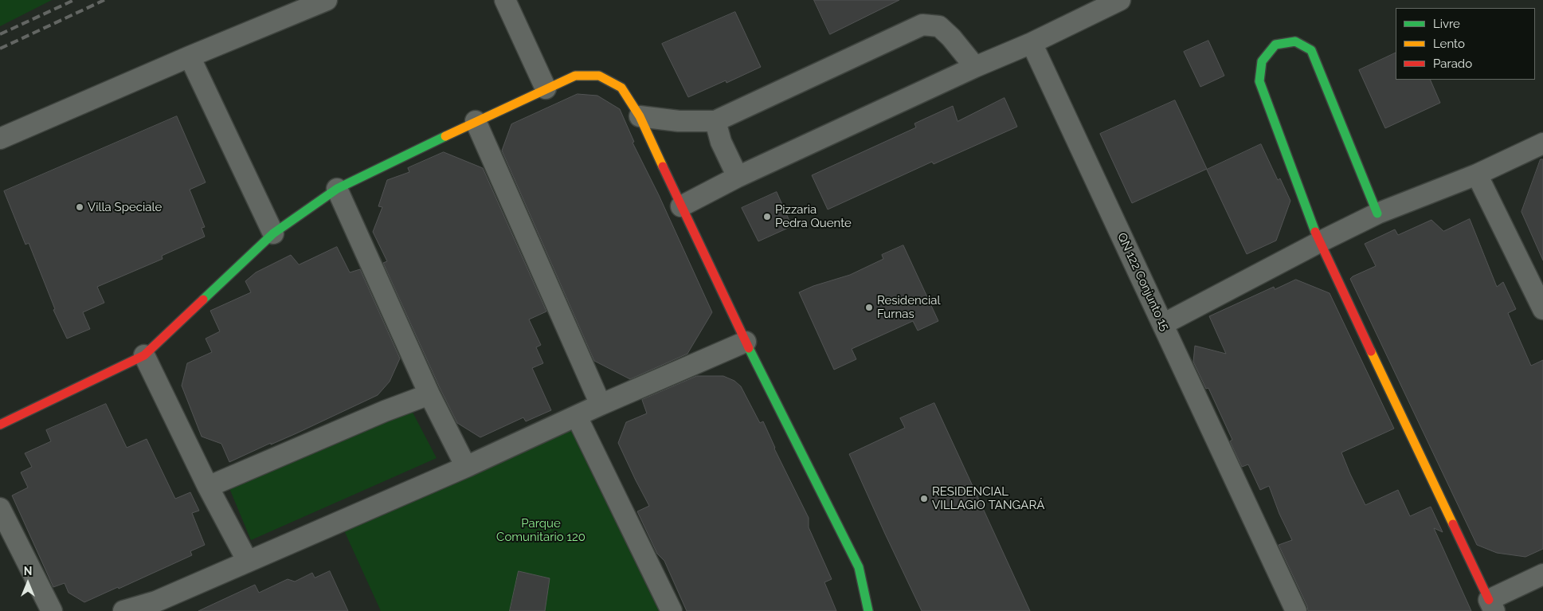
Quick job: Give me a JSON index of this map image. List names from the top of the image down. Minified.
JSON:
{"streets":{"street":["QN 122 Conjunto 15"]},"parks":["Parque Comunitario 120"],"places":["Villa Speciale","Pizzaria Pedra Quente","Residencial Furnas","RESIDENCIAL VILLAGIO TANGARÁ"],"legend":["Livre","Lento","Parado"],"north":"top"}
